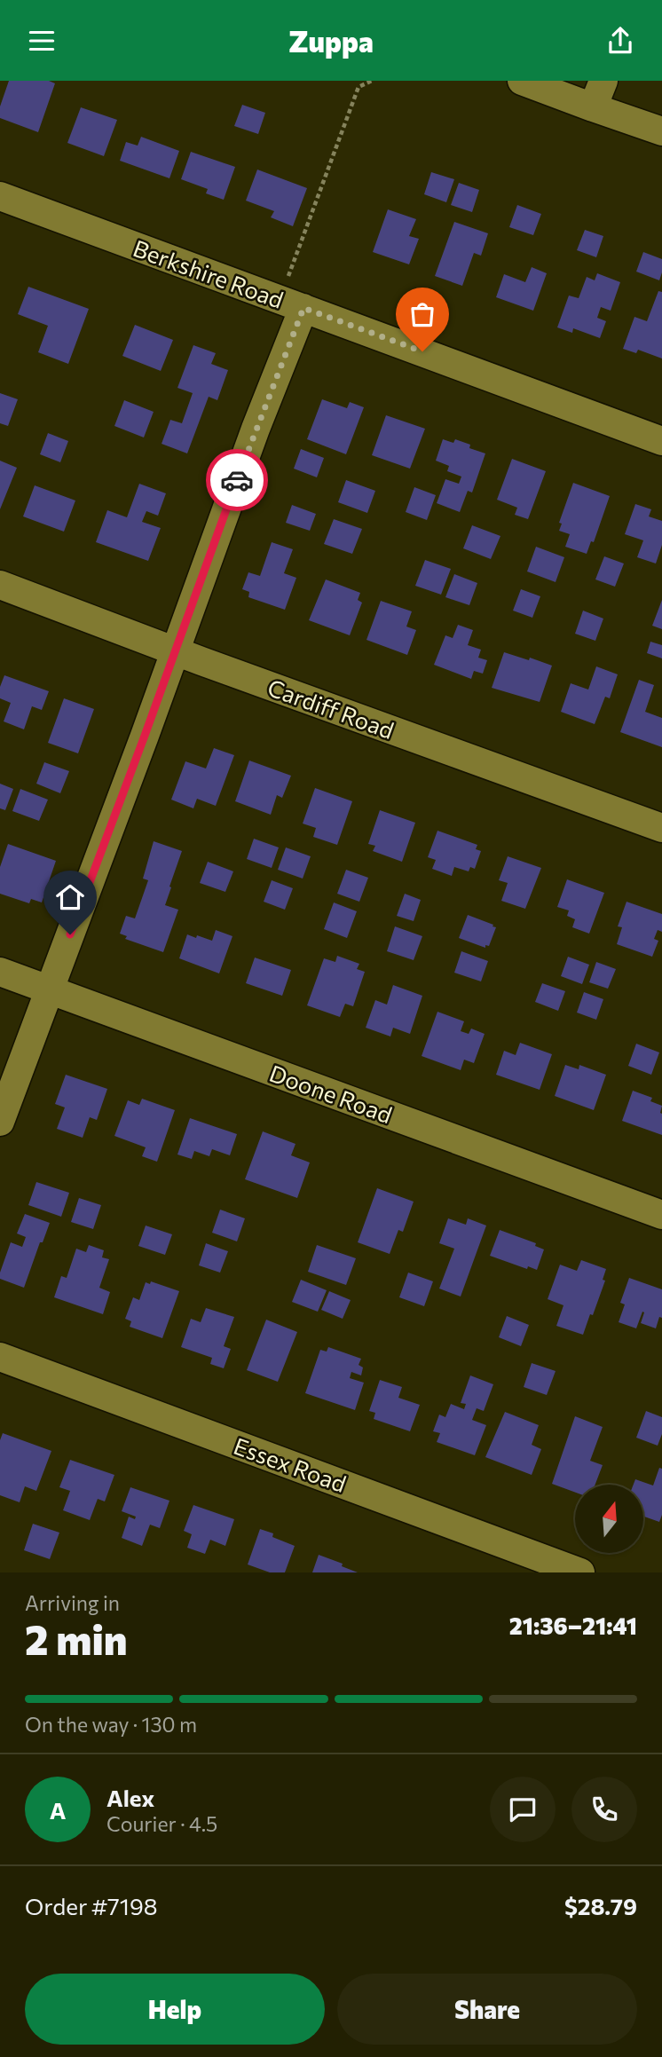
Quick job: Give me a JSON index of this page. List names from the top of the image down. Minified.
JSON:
{"streets":{"street":["Berkshire Road","Cardiff Road","Doone Road","Essex Road"]},"north":"top","page":{"header":"Zuppa","heading":["2 min","Arriving in","21:36–21:41"],"panel":["Alex","Courier · 4.5","Order #7198","$28.79"],"bar":"On the way · 130 m","round":"A","buttons":["Help","Share"]}}
